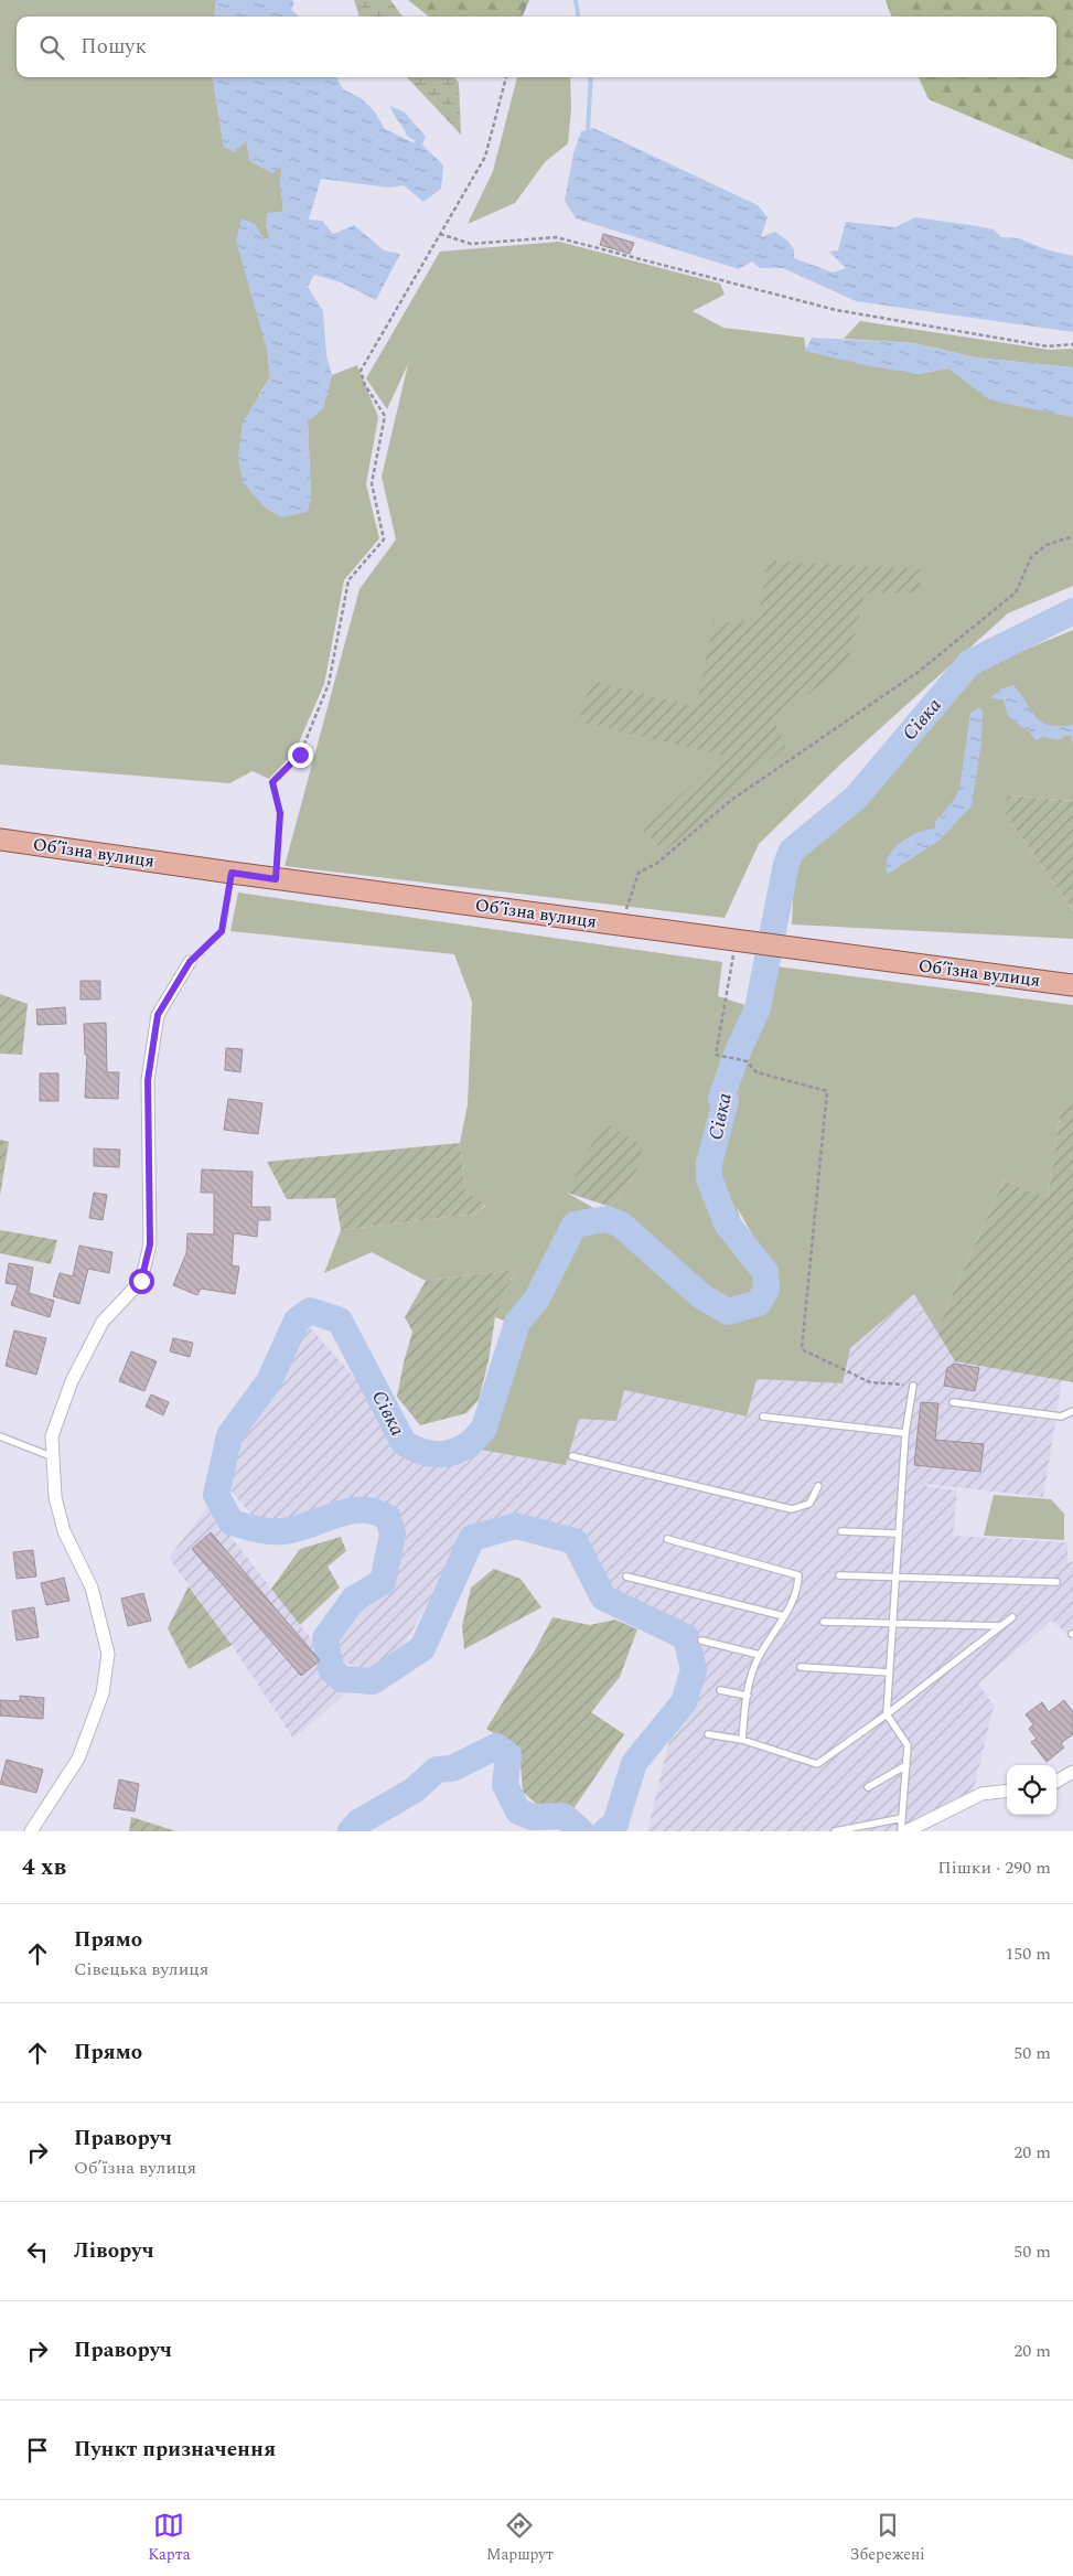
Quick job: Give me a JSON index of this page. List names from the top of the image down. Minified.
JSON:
{"streets":{"main road":["Обʼїзна вулиця"]},"water":["Сівка"],"page":{"search":"Пошук","heading":["4 хв","Пішки · 290 m"],"list":[["Прямо","Сівецька вулиця","150 m"],["Прямо","50 m"],["Праворуч","Обʼїзна вулиця","20 m"],["Ліворуч","50 m"],["Праворуч","20 m"],"Пункт призначення"],"nav":["Карта","Маршрут","Збережені"]}}
